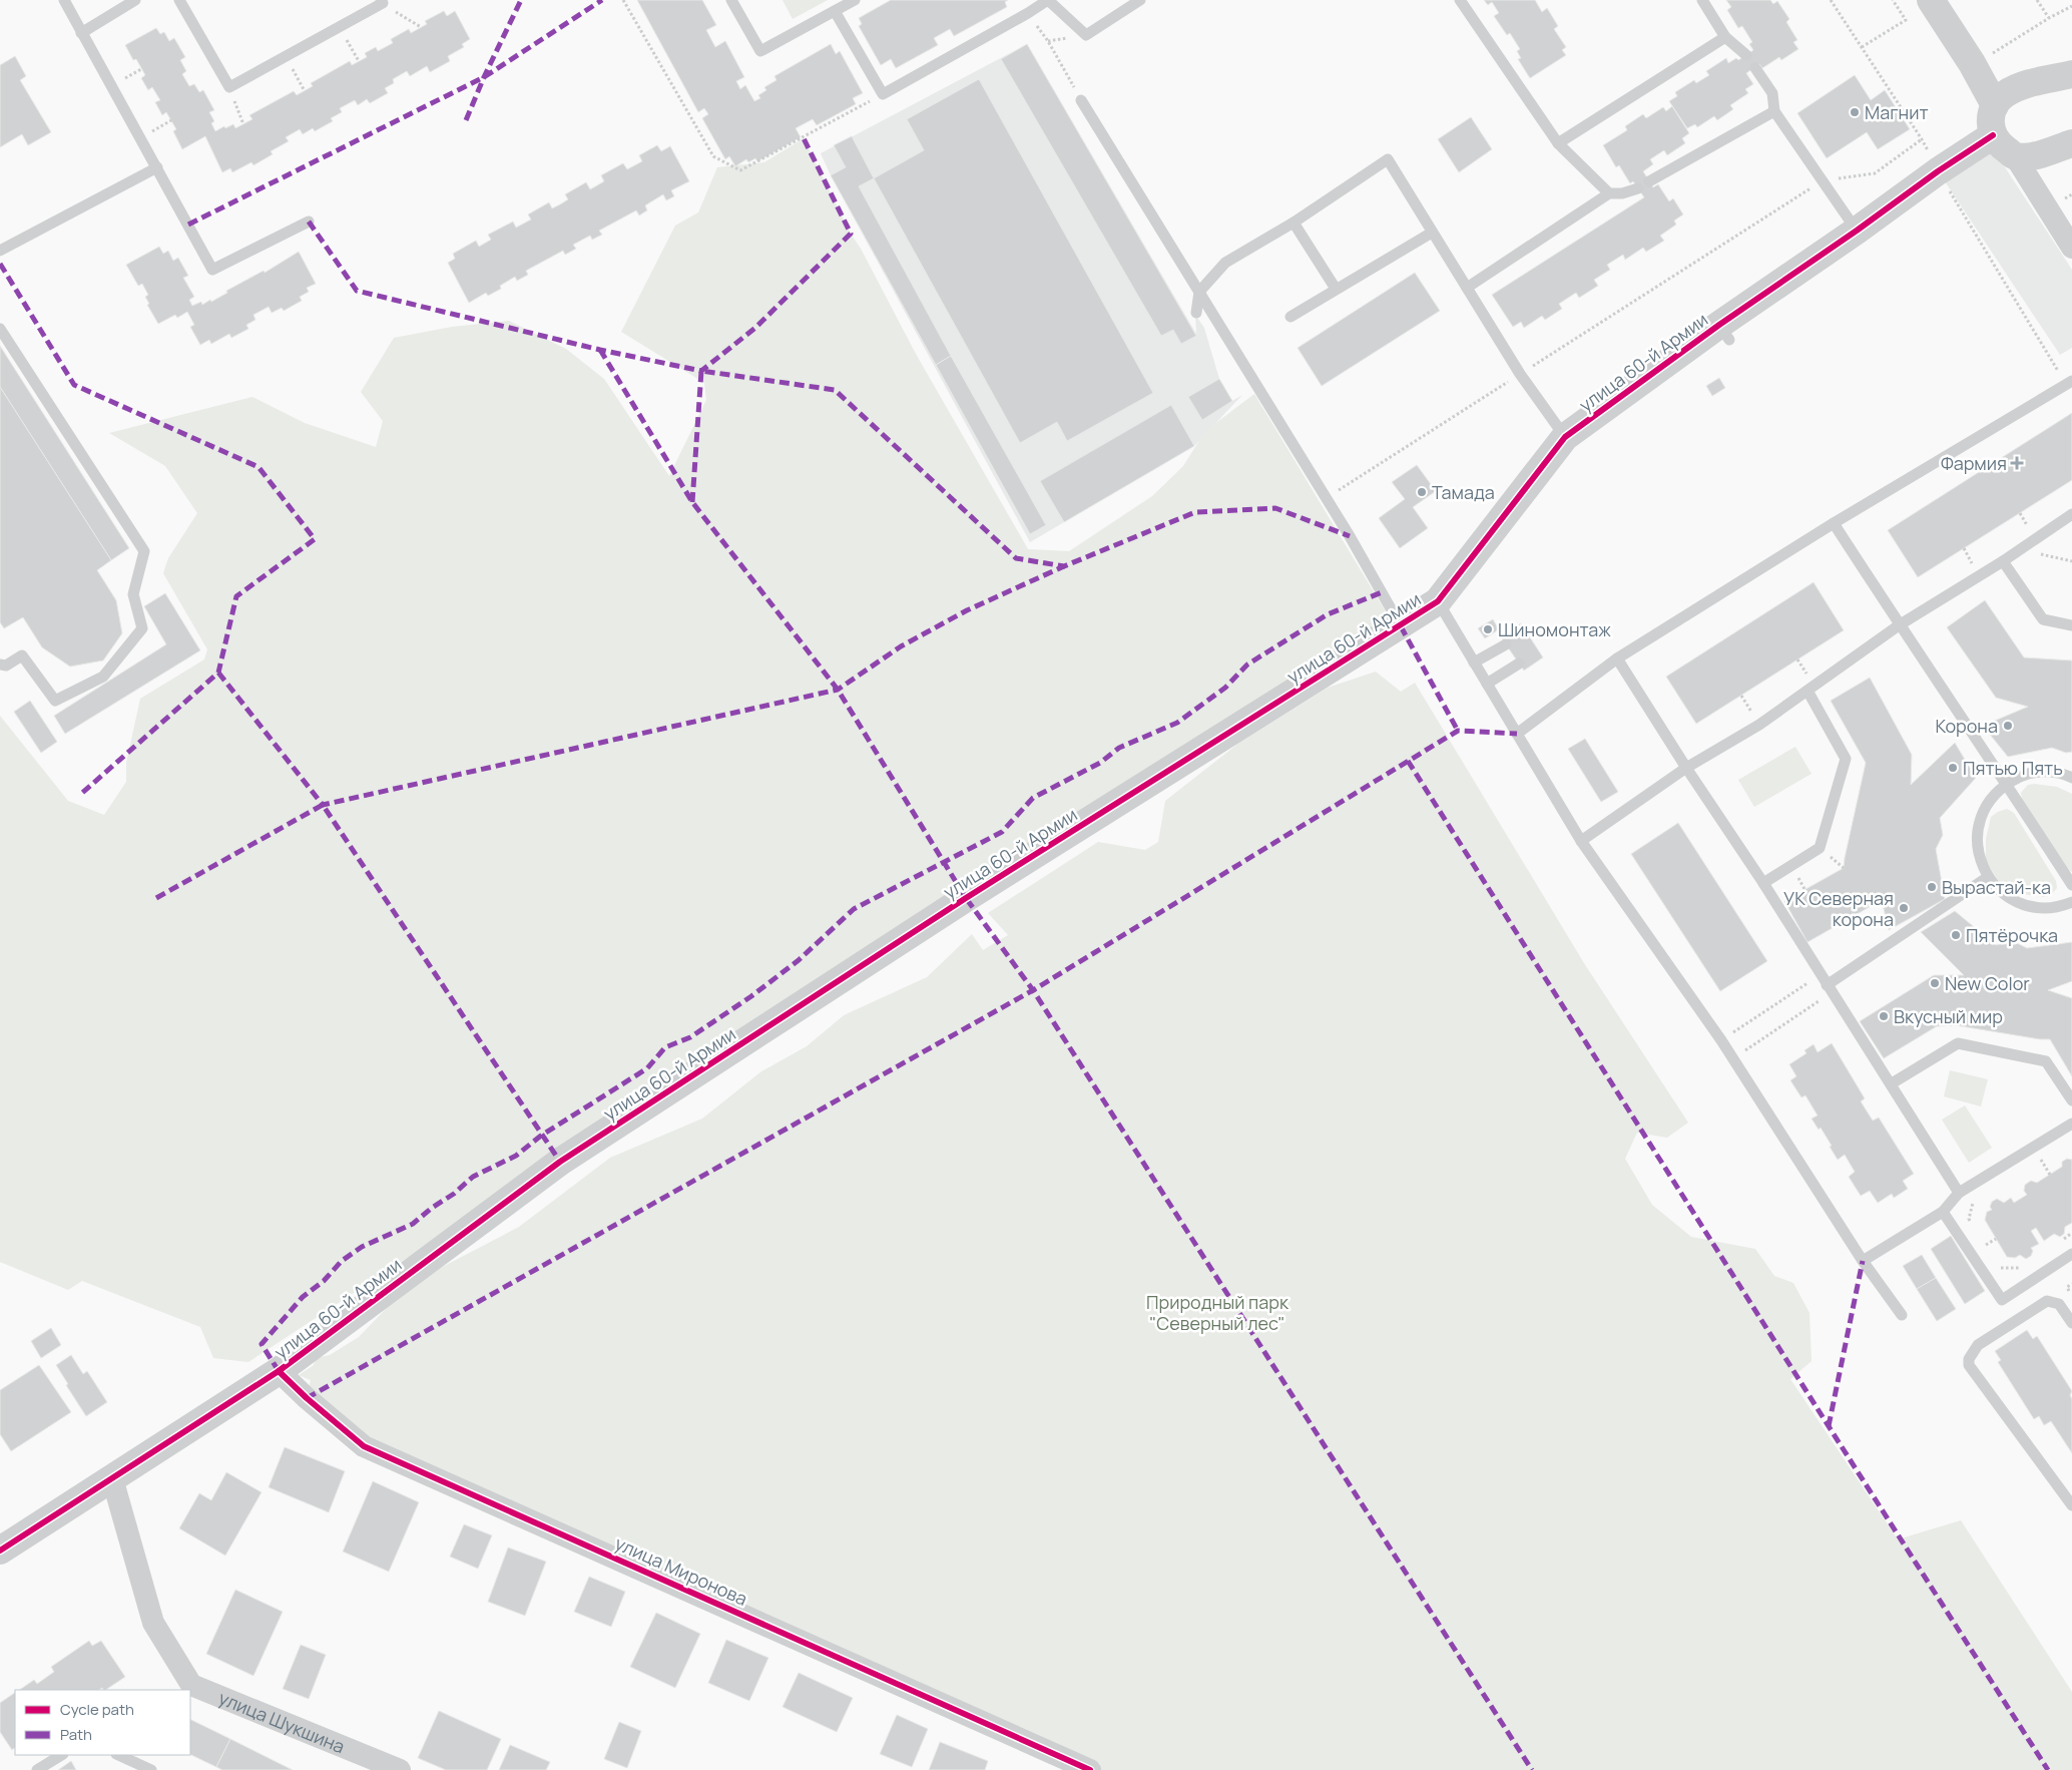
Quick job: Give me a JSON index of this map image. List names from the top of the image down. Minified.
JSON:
{"streets":{"street":["улица 60-й Армии","улица Миронова","улица Шукшина"]},"crossings":[["улица 60-й Армии","улица Миронова"],["улица 60-й Армии","улица Шукшина"]],"parks":["Природный парк \"Северный лес\""],"places":{"other":["Магнит","Тамада","Шиномонтаж","Корона","Пятью Пять","Вырастай-ка","УК Северная корона","Пятёрочка","New Color","Вкусный мир"],"health":["Фармия"]},"legend":["Cycle path","Path"]}
